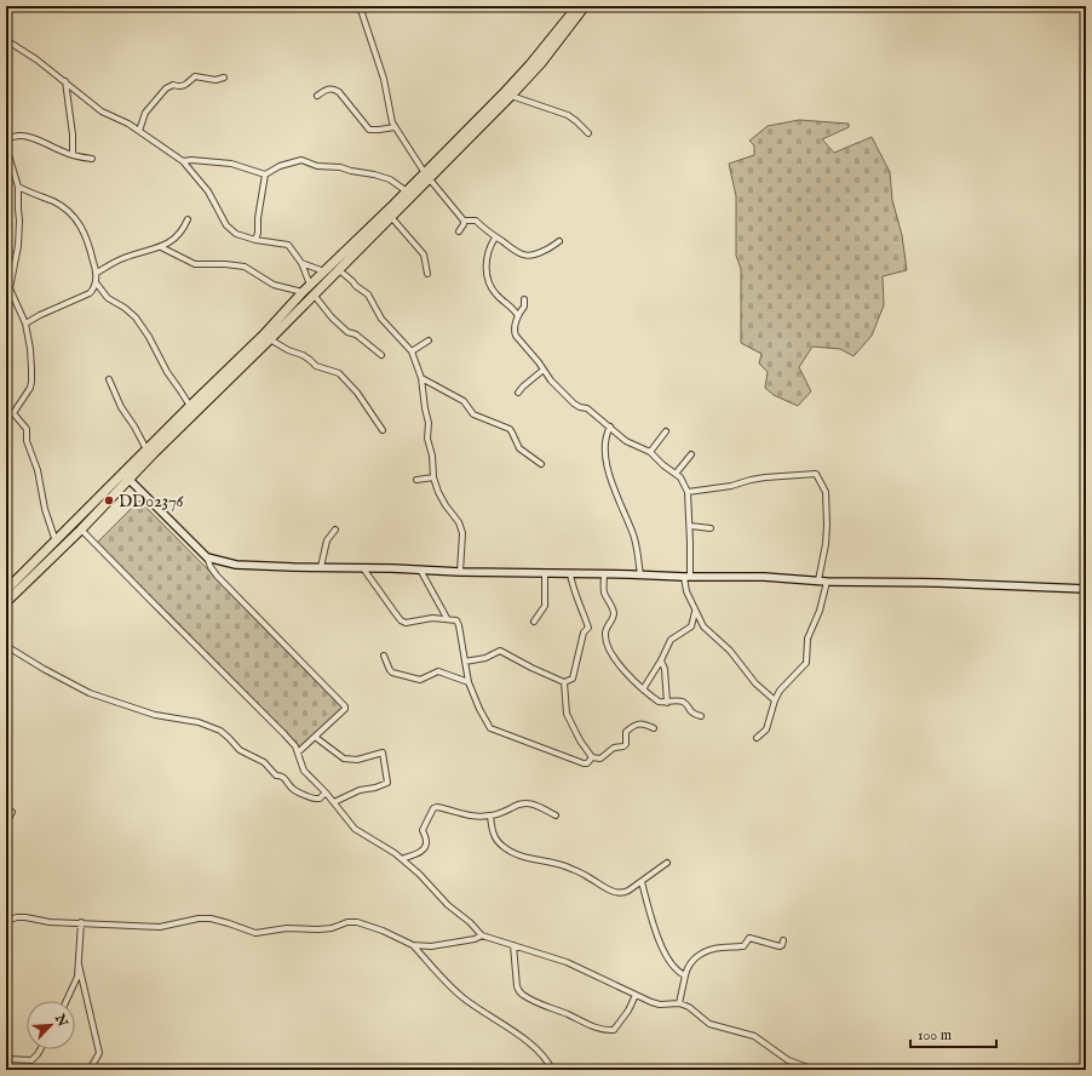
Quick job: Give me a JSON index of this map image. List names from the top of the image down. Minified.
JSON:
{"places":["DD02376"],"scale_bar":"100 m","north":"top right"}
